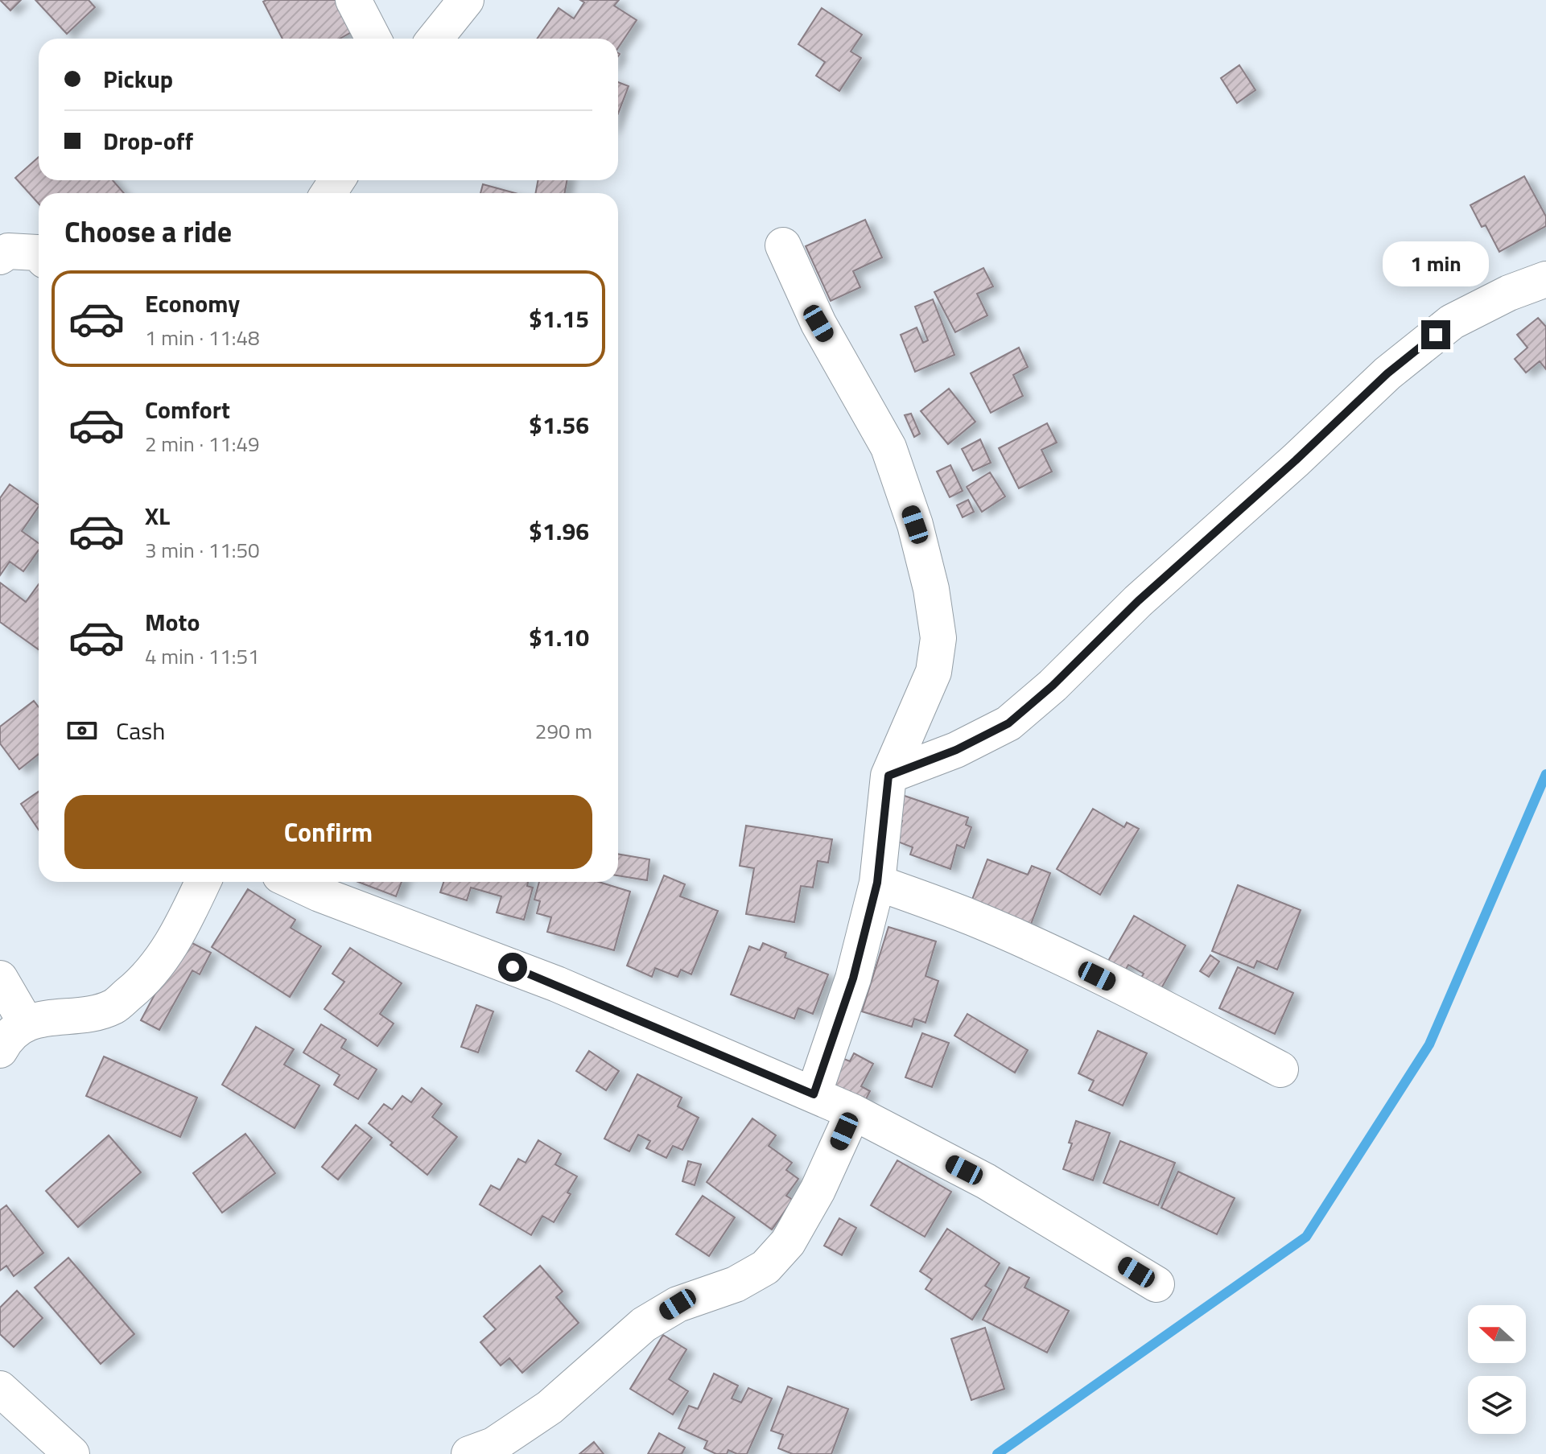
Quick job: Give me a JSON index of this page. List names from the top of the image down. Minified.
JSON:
{"north":"left","page":{"banner":["Pickup","Drop-off"],"heading":"Choose a ride","bubble":"1 min","list":[{"name":"Economy","note":"1 min · 11:48","value":"$1.15"},{"name":"Comfort","note":"2 min · 11:49","value":"$1.56"},{"name":"XL","note":"3 min · 11:50","value":"$1.96"},{"name":"Moto","note":"4 min · 11:51","value":"$1.10"}],"pay":["Cash","290 m"],"buttons":"Confirm"}}
